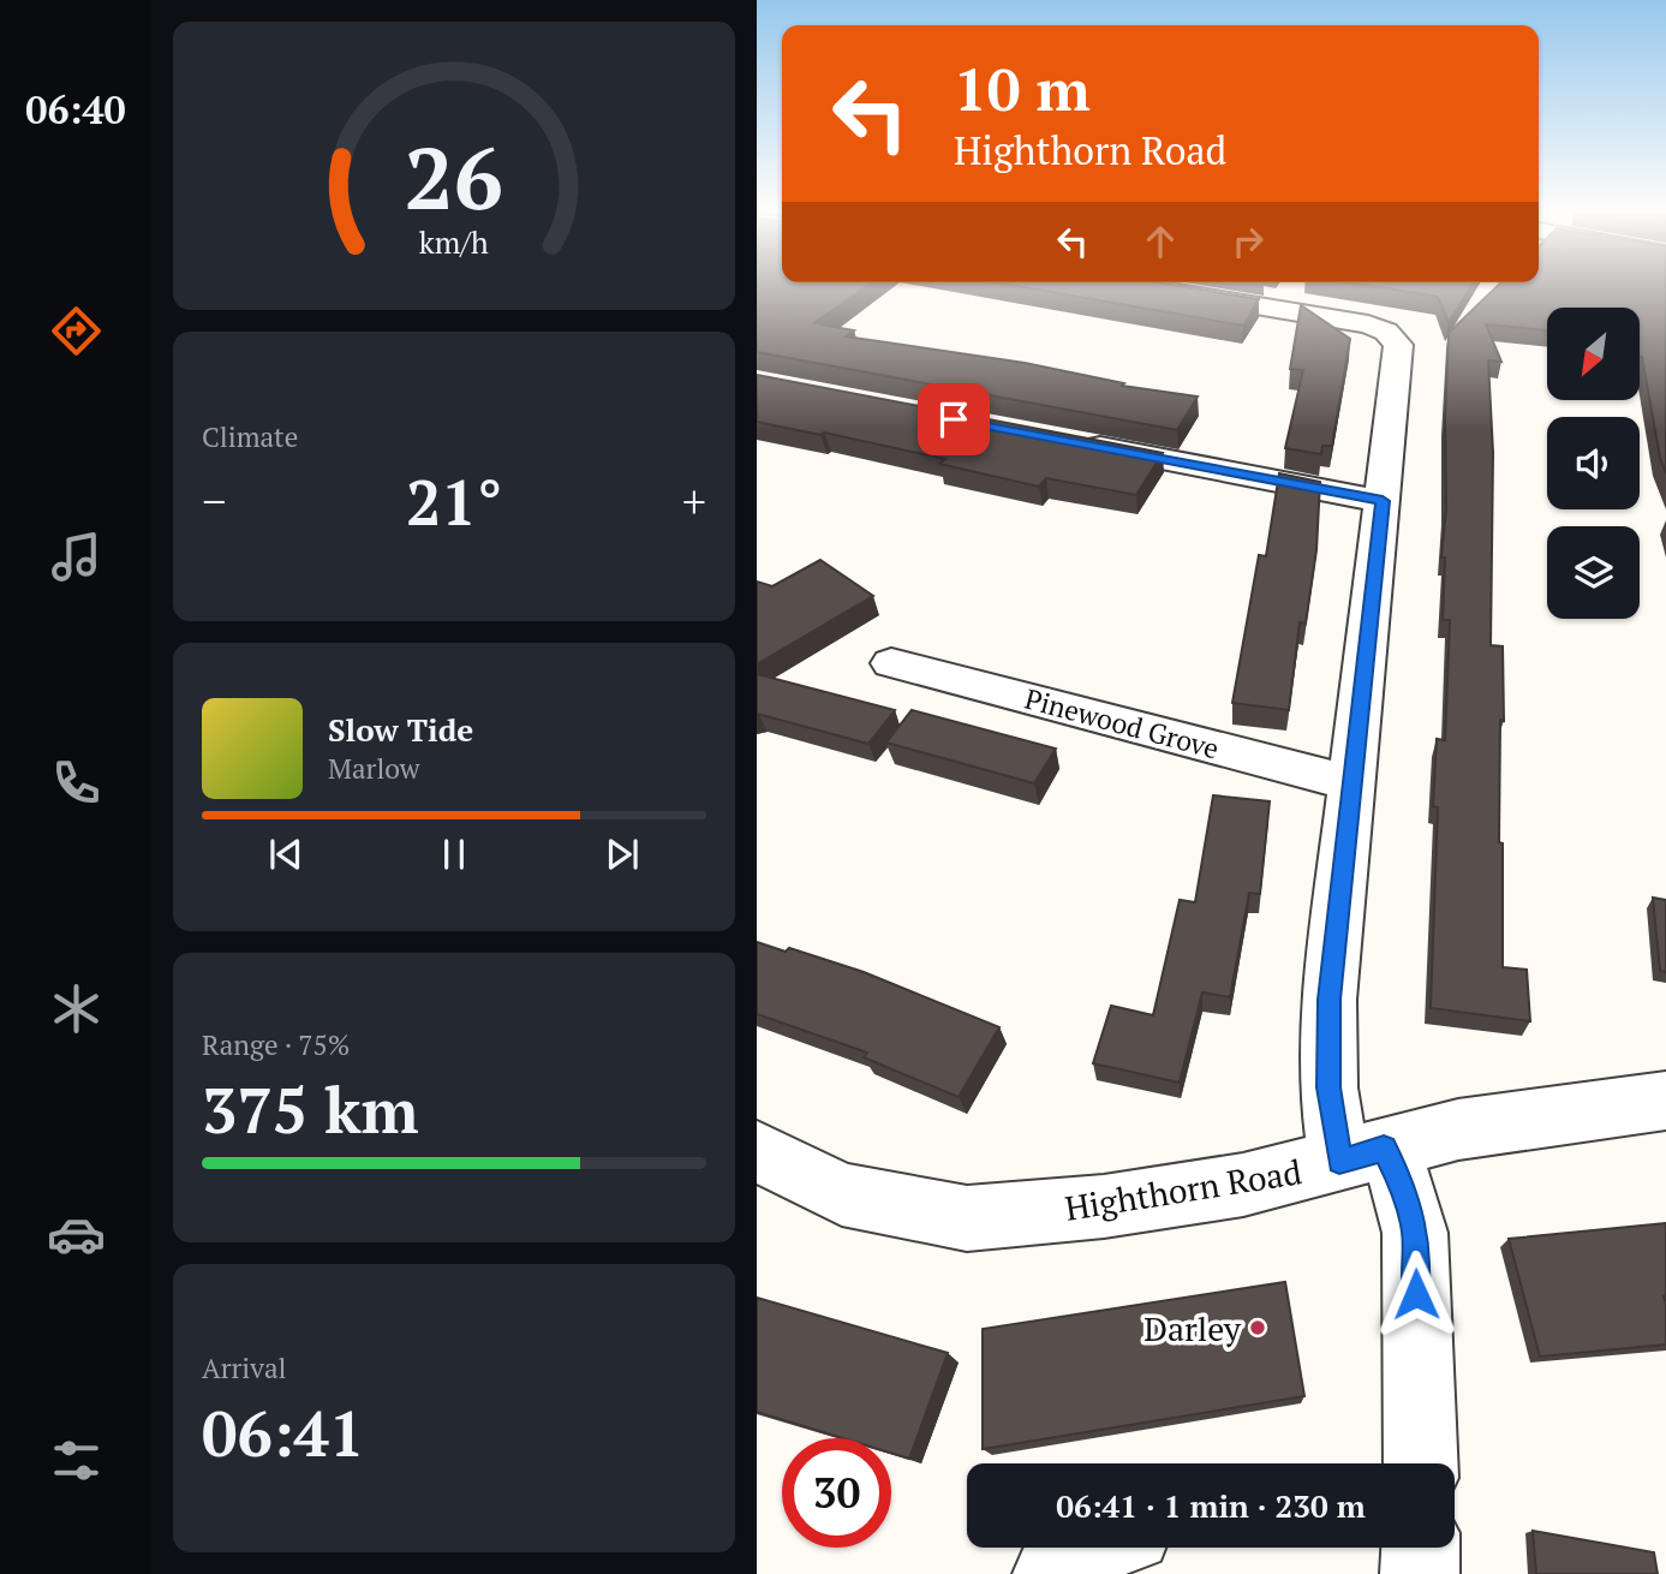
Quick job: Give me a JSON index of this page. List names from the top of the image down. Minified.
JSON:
{"streets":{"street":["Pinewood Grove","Highthorn Road"]},"places":["Darley"],"north":"bottom left","page":{"tabs":"06:40","turn":["10 m","Highthorn Road"],"tile":["Climate",["Range · 75%","375 km"],["Arrival","06:41"]],"heat":["−","21°","+"],"song":["Slow Tide","Marlow"],"limit":"30","trip":"06:41 · 1 min · 230 m","gauge":["26","km/h"]}}
